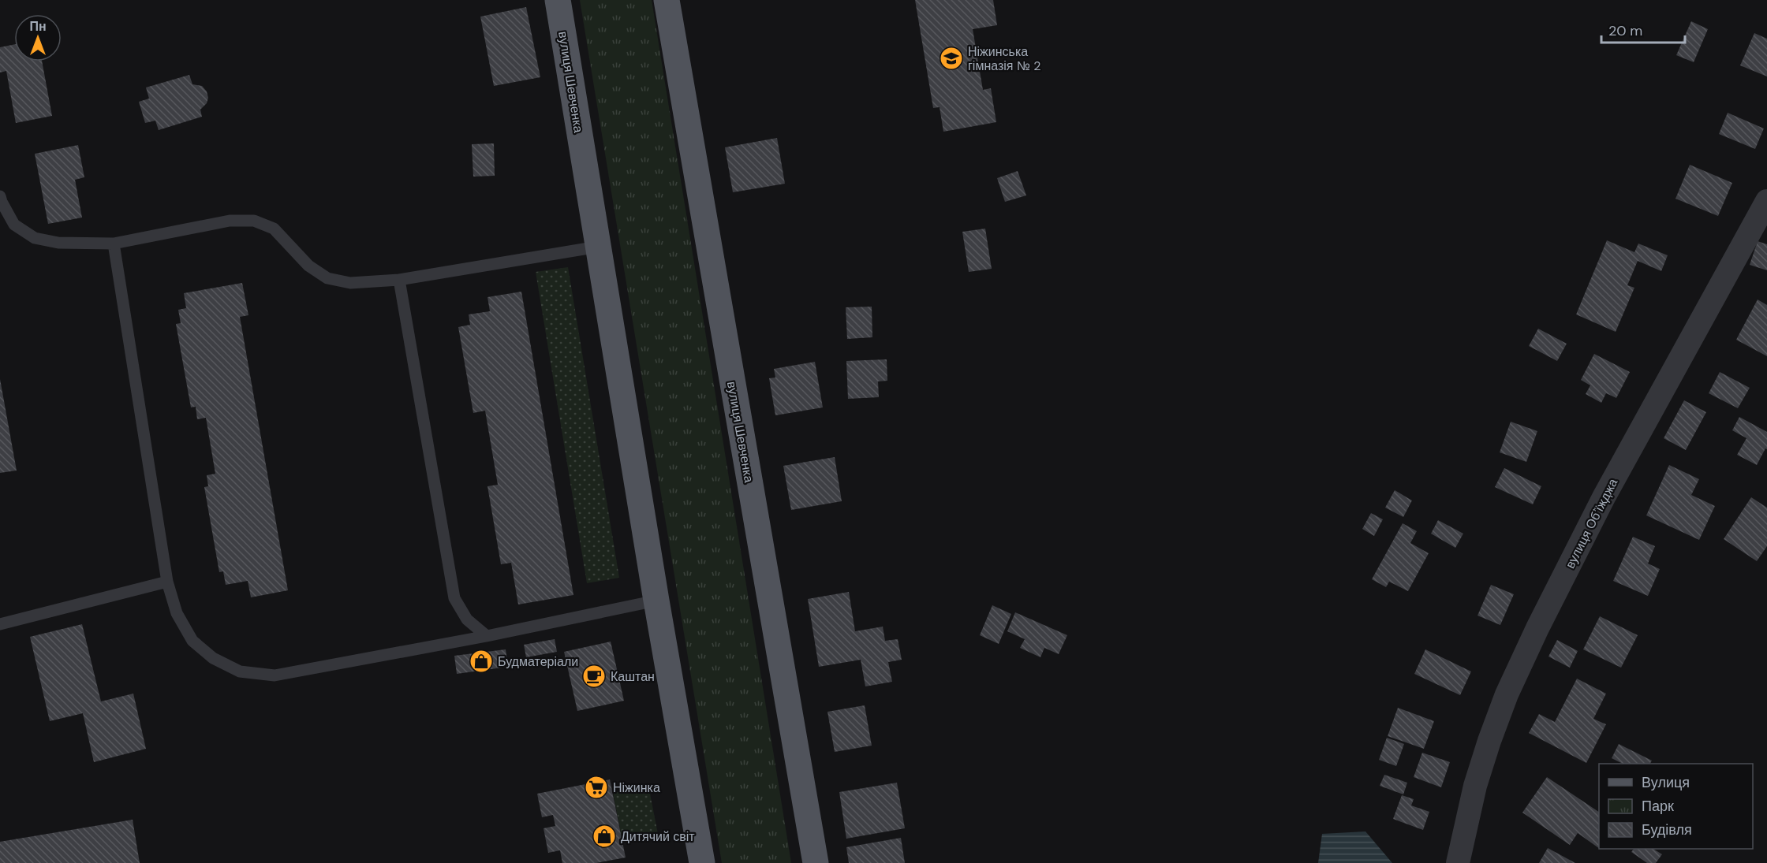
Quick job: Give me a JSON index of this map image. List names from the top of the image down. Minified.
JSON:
{"streets":{"main road":["вулиця Шевченка"],"street":["вулиця Обʼїжджа"]},"places":{"school or university":["Ніжинська гімназія № 2"],"shop":["Будматеріали","Дитячий світ"],"cafe":["Каштан"],"supermarket":["Ніжинка"]},"legend":["Вулиця","Парк","Будівля"],"scale_bar":"20 m","north":"top"}
